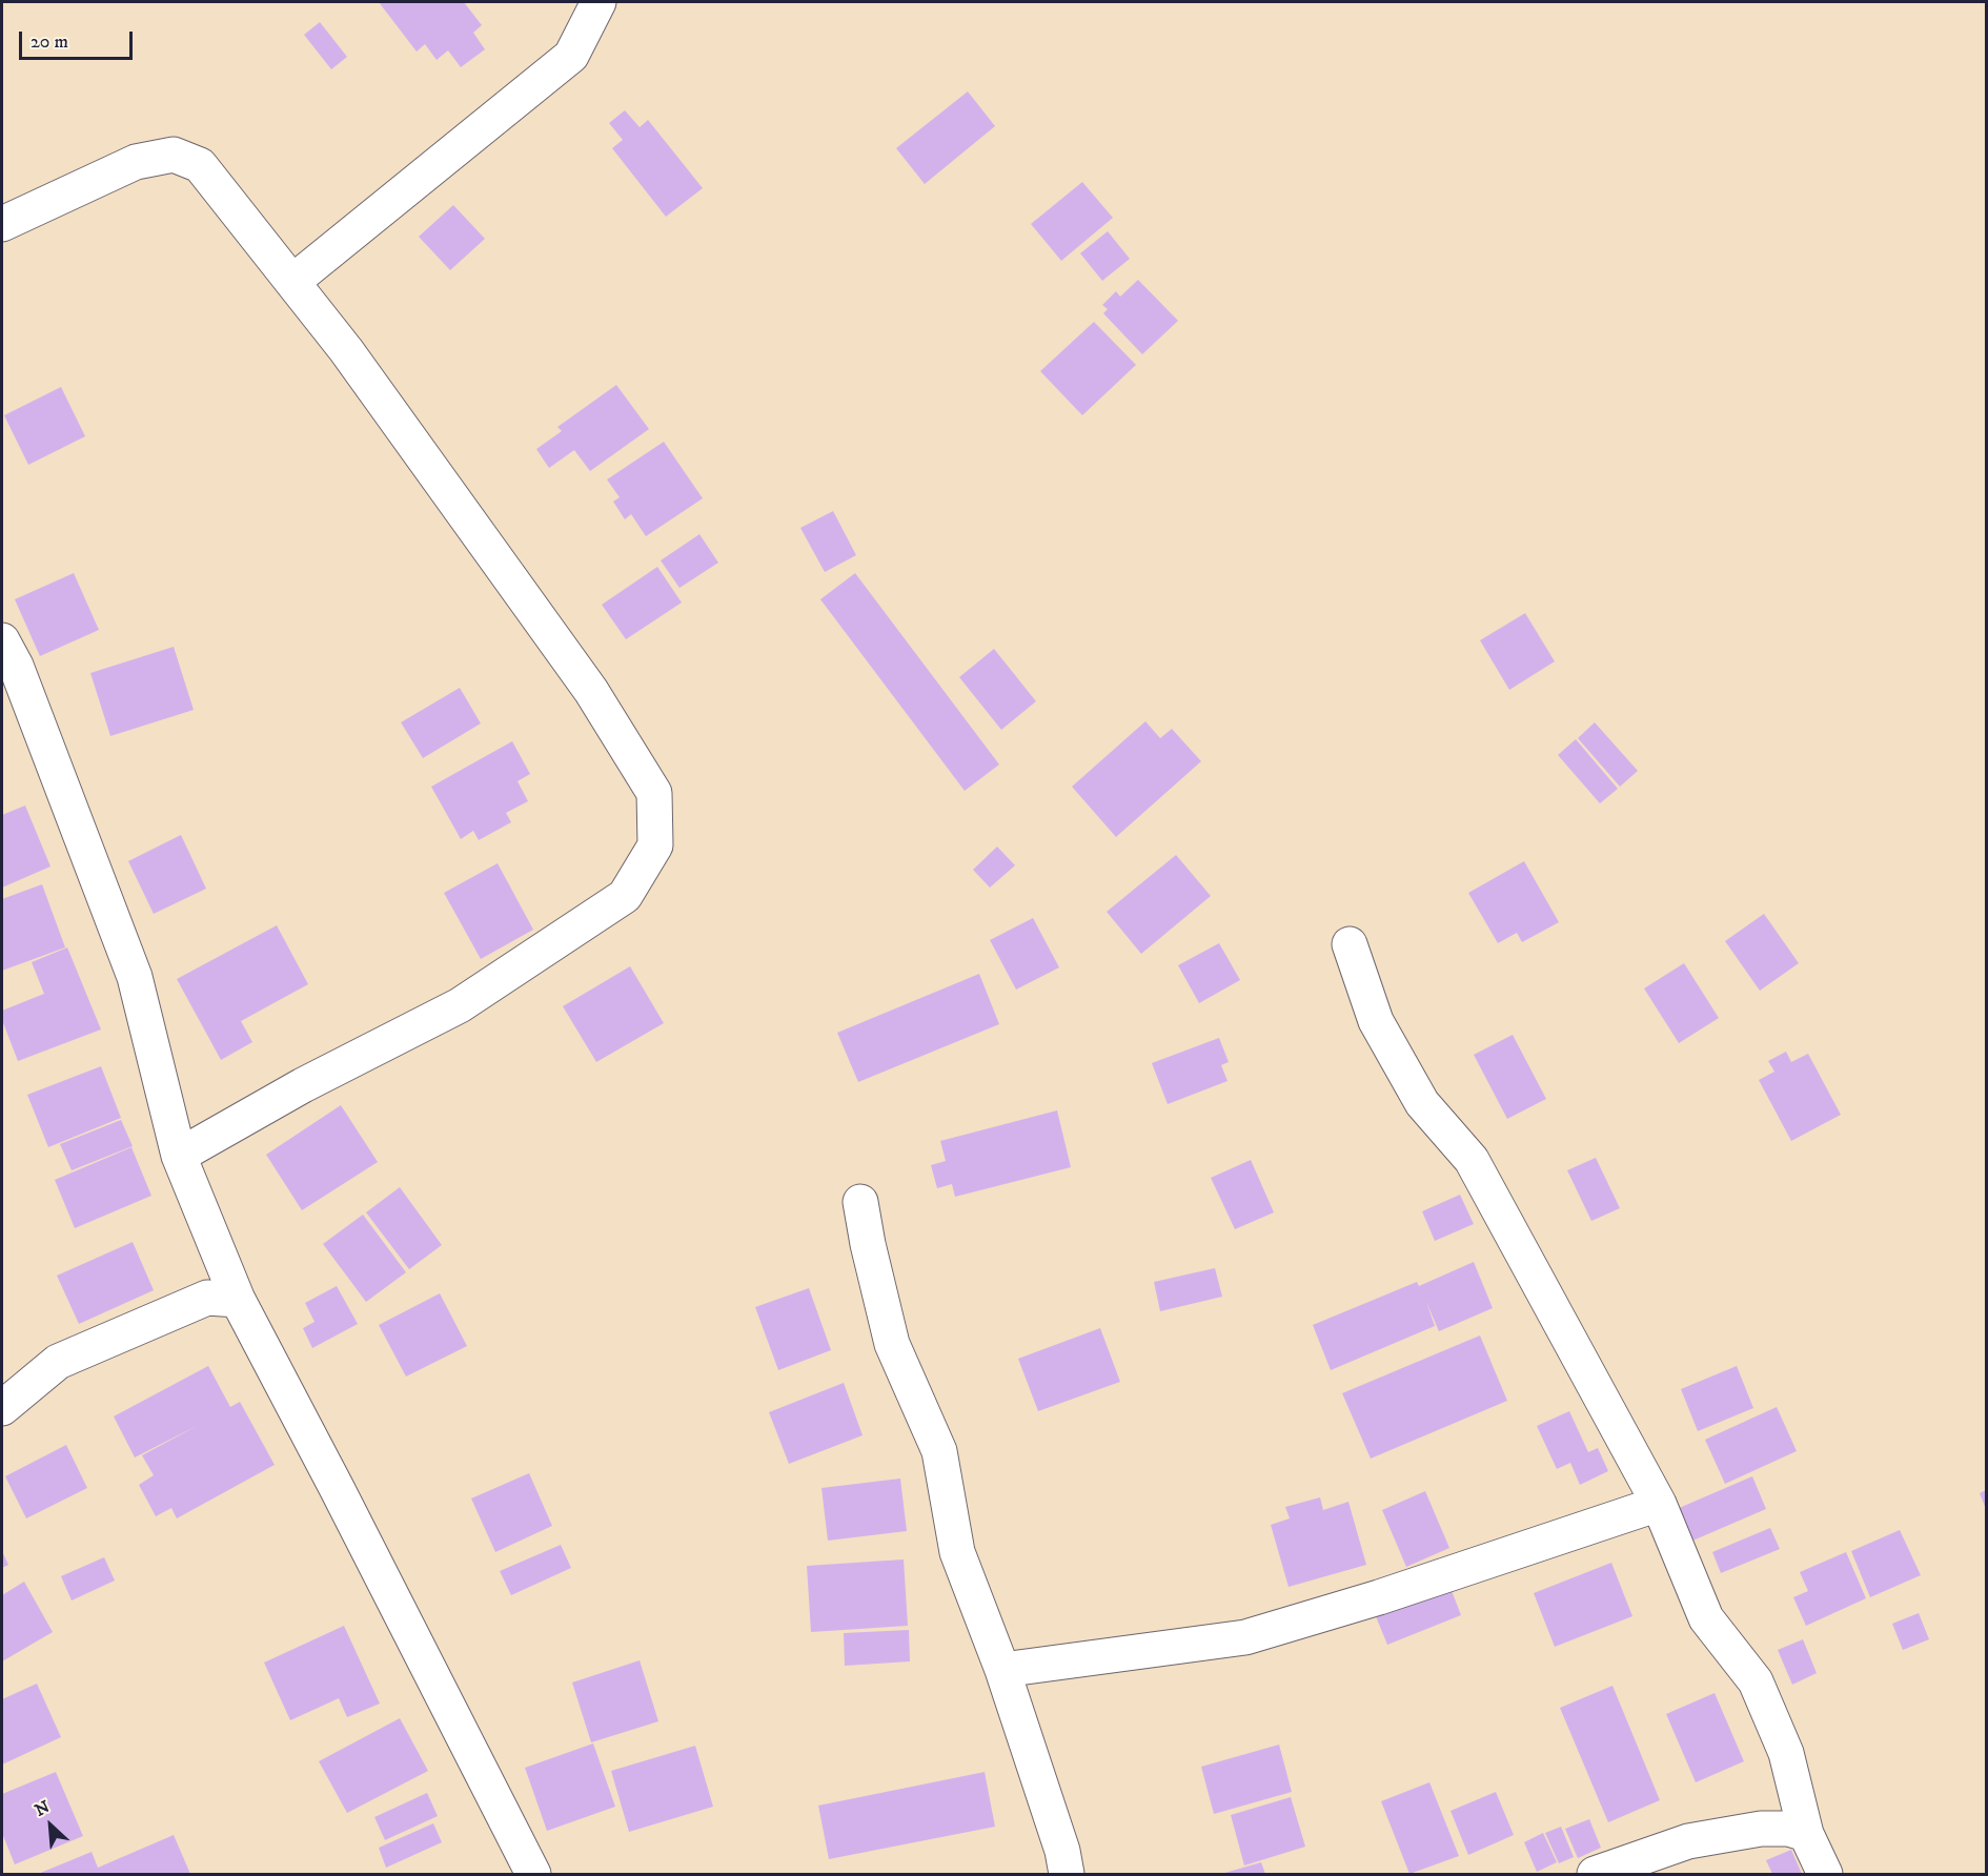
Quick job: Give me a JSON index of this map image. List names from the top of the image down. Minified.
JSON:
{"scale_bar":"20 m","north":"top left"}
